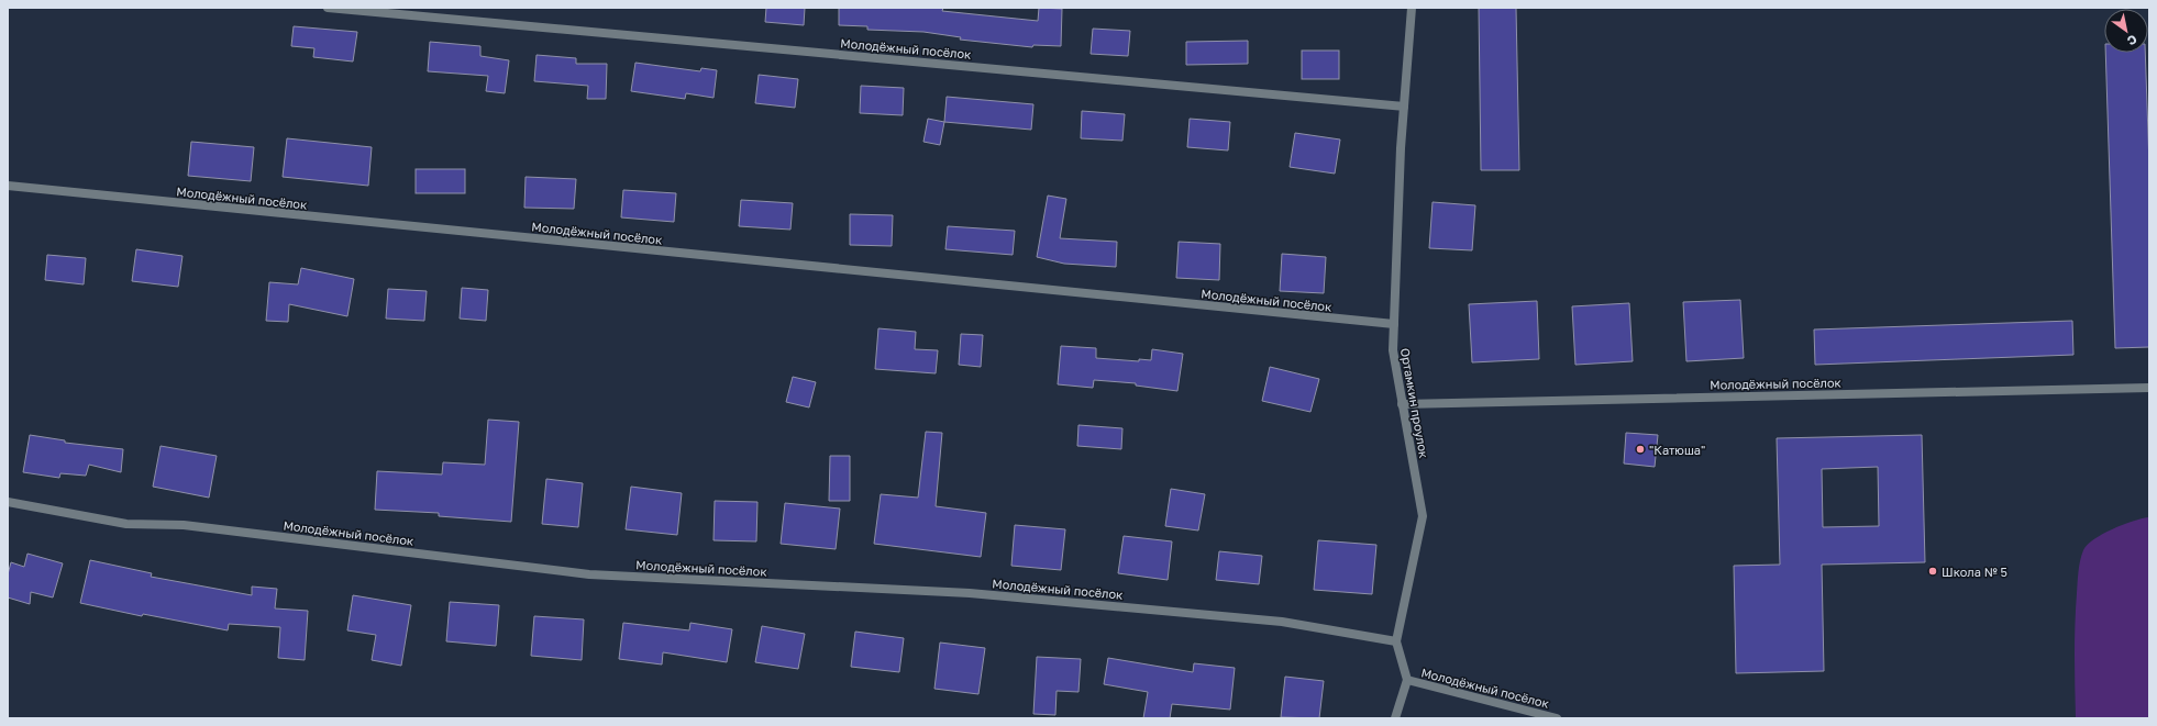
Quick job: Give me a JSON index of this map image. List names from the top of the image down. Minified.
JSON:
{"streets":{"street":["Молодёжный посёлок","Ортамкин проулок"]},"crossings":[["Молодёжный посёлок","Ортамкин проулок"]],"places":["\"Катюша\"","Школа № 5"],"north":"bottom right"}
